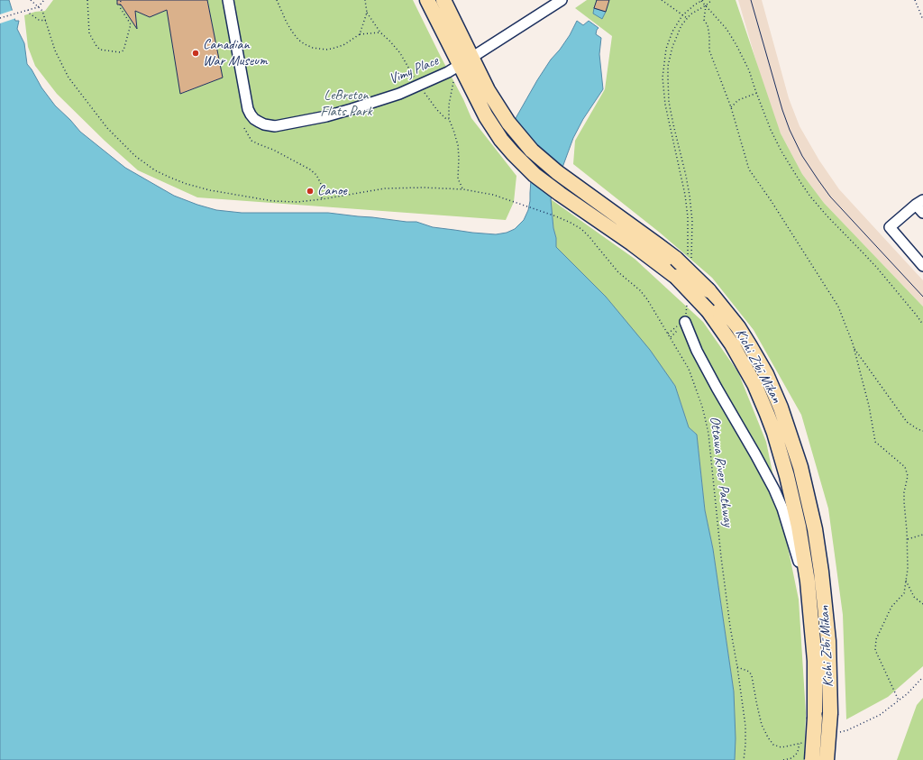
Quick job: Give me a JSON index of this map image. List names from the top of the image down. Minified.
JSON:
{"streets":{"highway":["Kichi Zībī Mīkan"],"street":["Vimy Place"],"path":["Ottawa River Pathway"]},"crossings":[["Vimy Place","Kichi Zībī Mīkan"]],"parks":["LeBreton Flats Park"],"places":["Canadian War Museum","Canoe"]}
